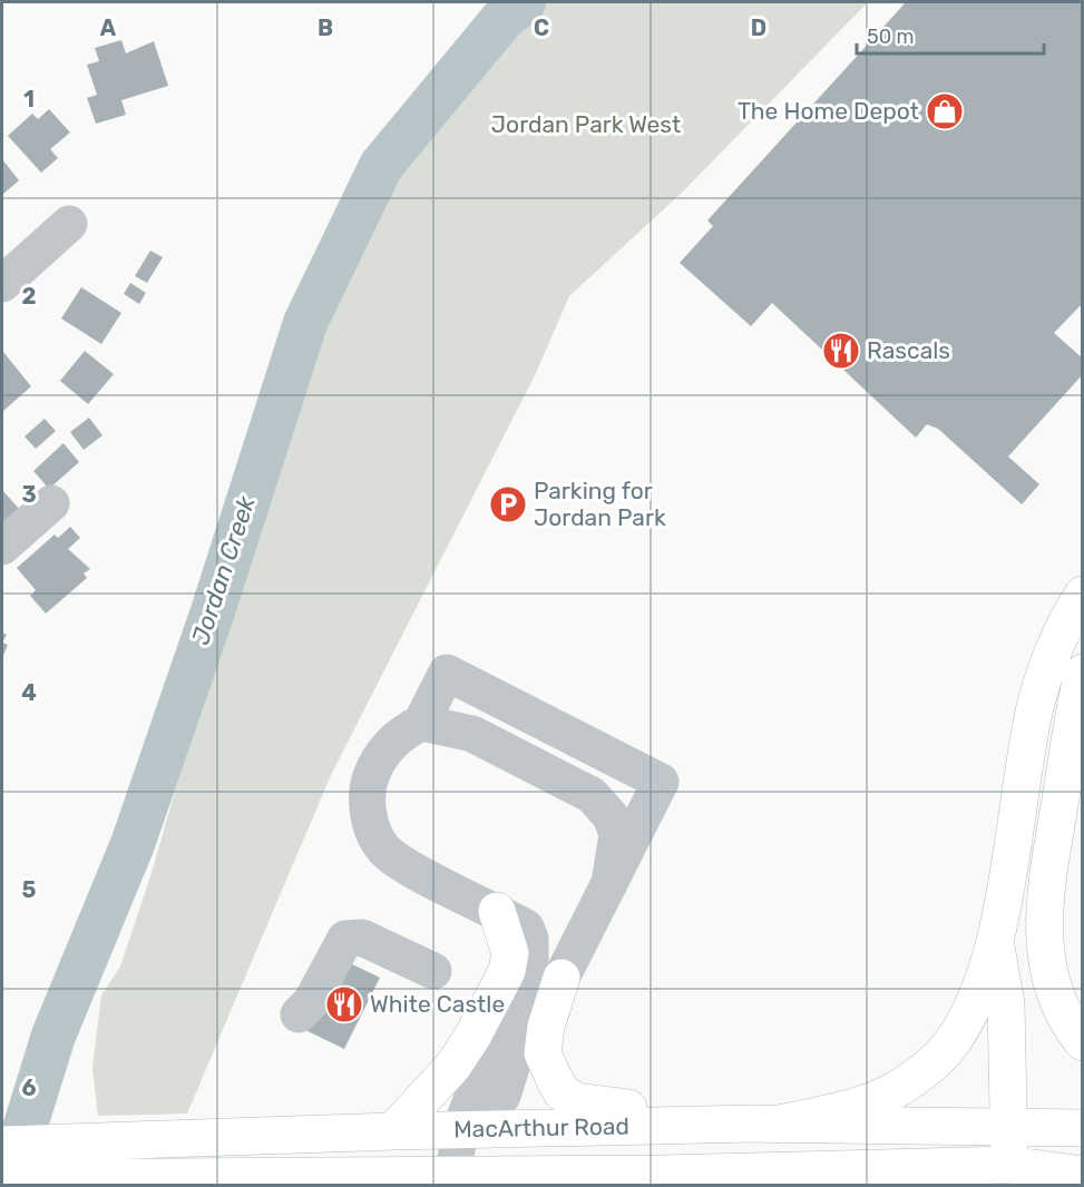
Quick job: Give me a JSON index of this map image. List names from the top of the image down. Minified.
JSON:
{"streets":{"main road":["MacArthur Road"]},"water":["Jordan Creek"],"parks":["Jordan Park West"],"places":{"shop":["The Home Depot"],"restaurant":["Rascals","White Castle"],"parking":["Parking for Jordan Park"]},"scale_bar":"50 m","grid":{"columns":["A","B","C","D"],"rows":["1","2","3","4","5","6"]}}
